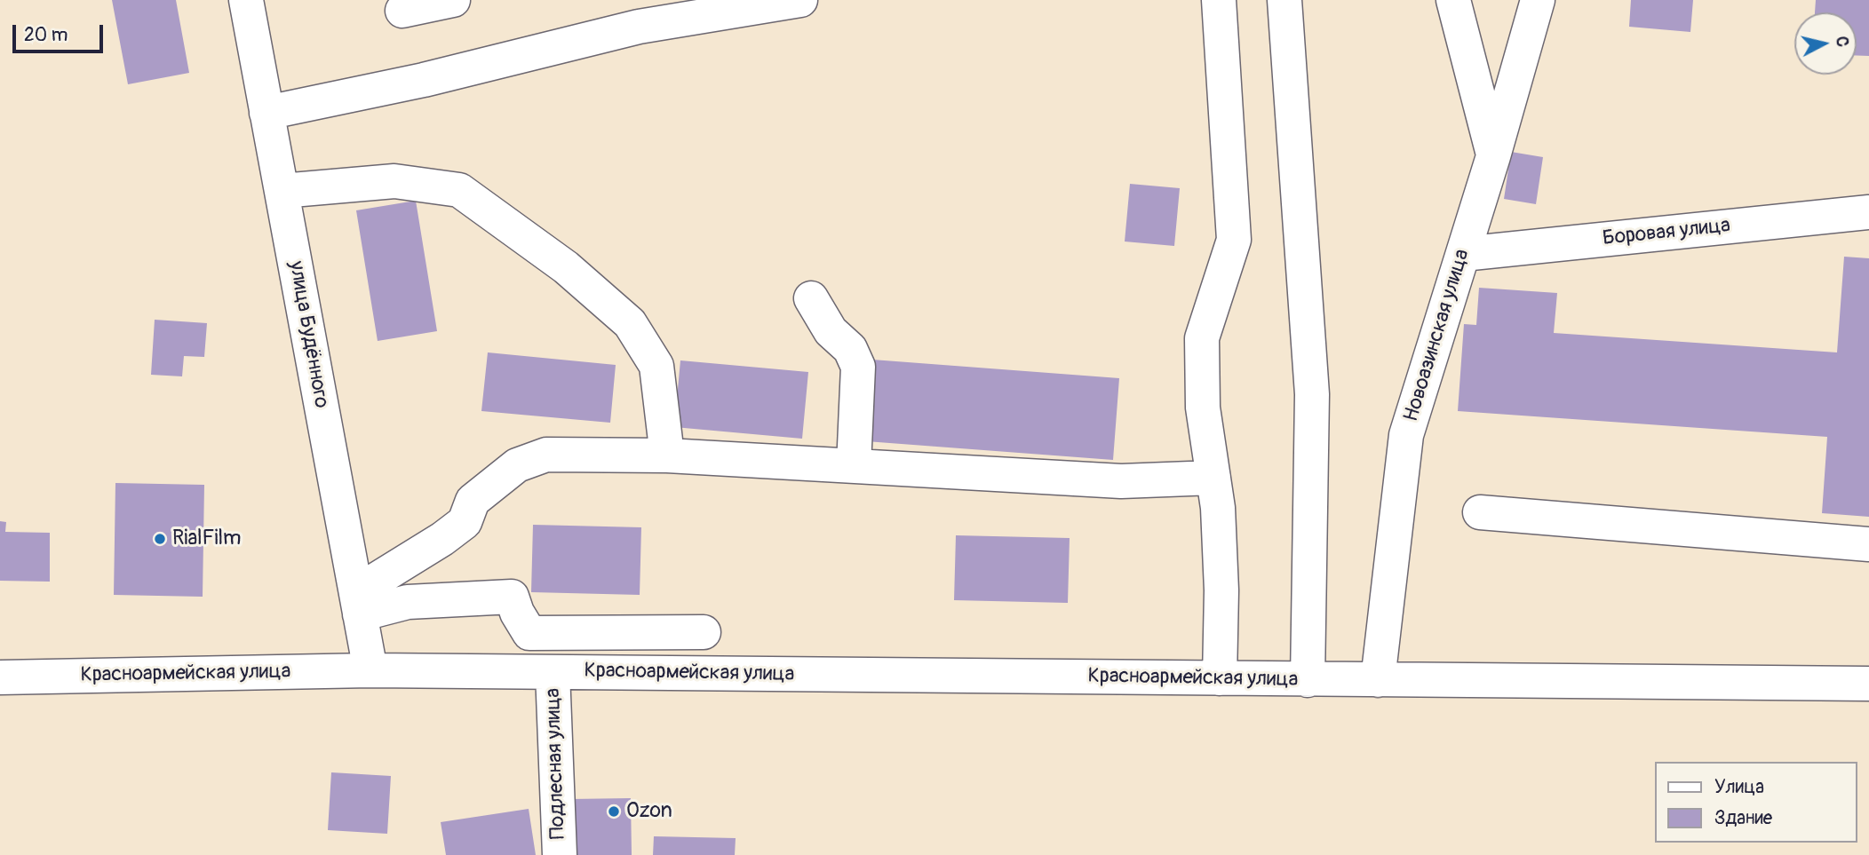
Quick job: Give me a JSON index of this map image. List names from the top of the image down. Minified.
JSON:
{"streets":{"street":["Боровая улица","улица Будённого","Новоазинская улица","Красноармейская улица","Подлесная улица"]},"crossings":[["Боровая улица","Новоазинская улица"],["улица Будённого","Красноармейская улица"],["Новоазинская улица","Красноармейская улица"],["Красноармейская улица","Подлесная улица"]],"places":["RialFilm","Ozon"],"legend":["Улица","Здание"],"scale_bar":"20 m","north":"right"}
